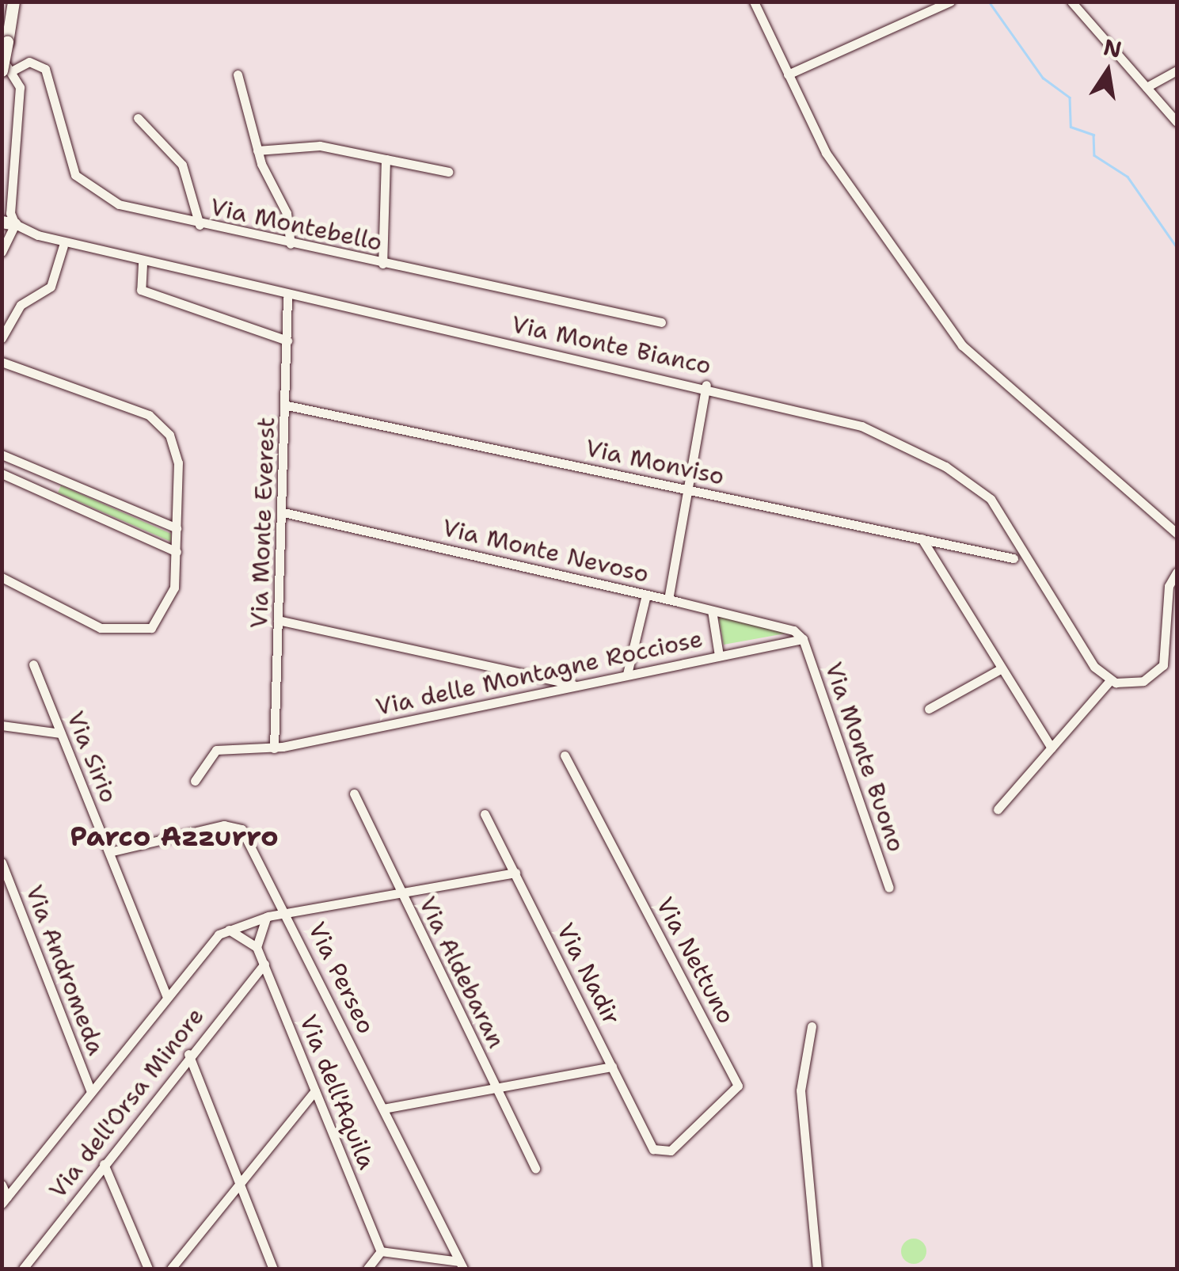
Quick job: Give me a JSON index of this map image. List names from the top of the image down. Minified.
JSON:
{"streets":{"street":["Via Montebello","Via Monte Bianco","Via Monviso","Via Monte Everest","Via Monte Nevoso","Via delle Montagne Rocciose","Via Sirio","Via Monte Buono","Via Nettuno","Via Andromeda","Via Aldebaran","Via Nadir","Via Perseo","Via dell'Aquila","Via dell'Orsa Minore"]},"crossings":[["Via Monte Bianco","Via Monte Everest"],["Via Monviso","Via Monte Everest"],["Via Monte Everest","Via Monte Nevoso"],["Via Monte Everest","Via delle Montagne Rocciose"],["Via Monte Nevoso","Via delle Montagne Rocciose"],["Via Monte Nevoso","Via Monte Buono"],["Via delle Montagne Rocciose","Via Monte Buono"],["Via Sirio","Via Perseo"],["Via Nettuno","Via Nadir"],["Via dell'Aquila","Via dell'Orsa Minore"]],"districts":["Parco Azzurro"],"north":"top"}
